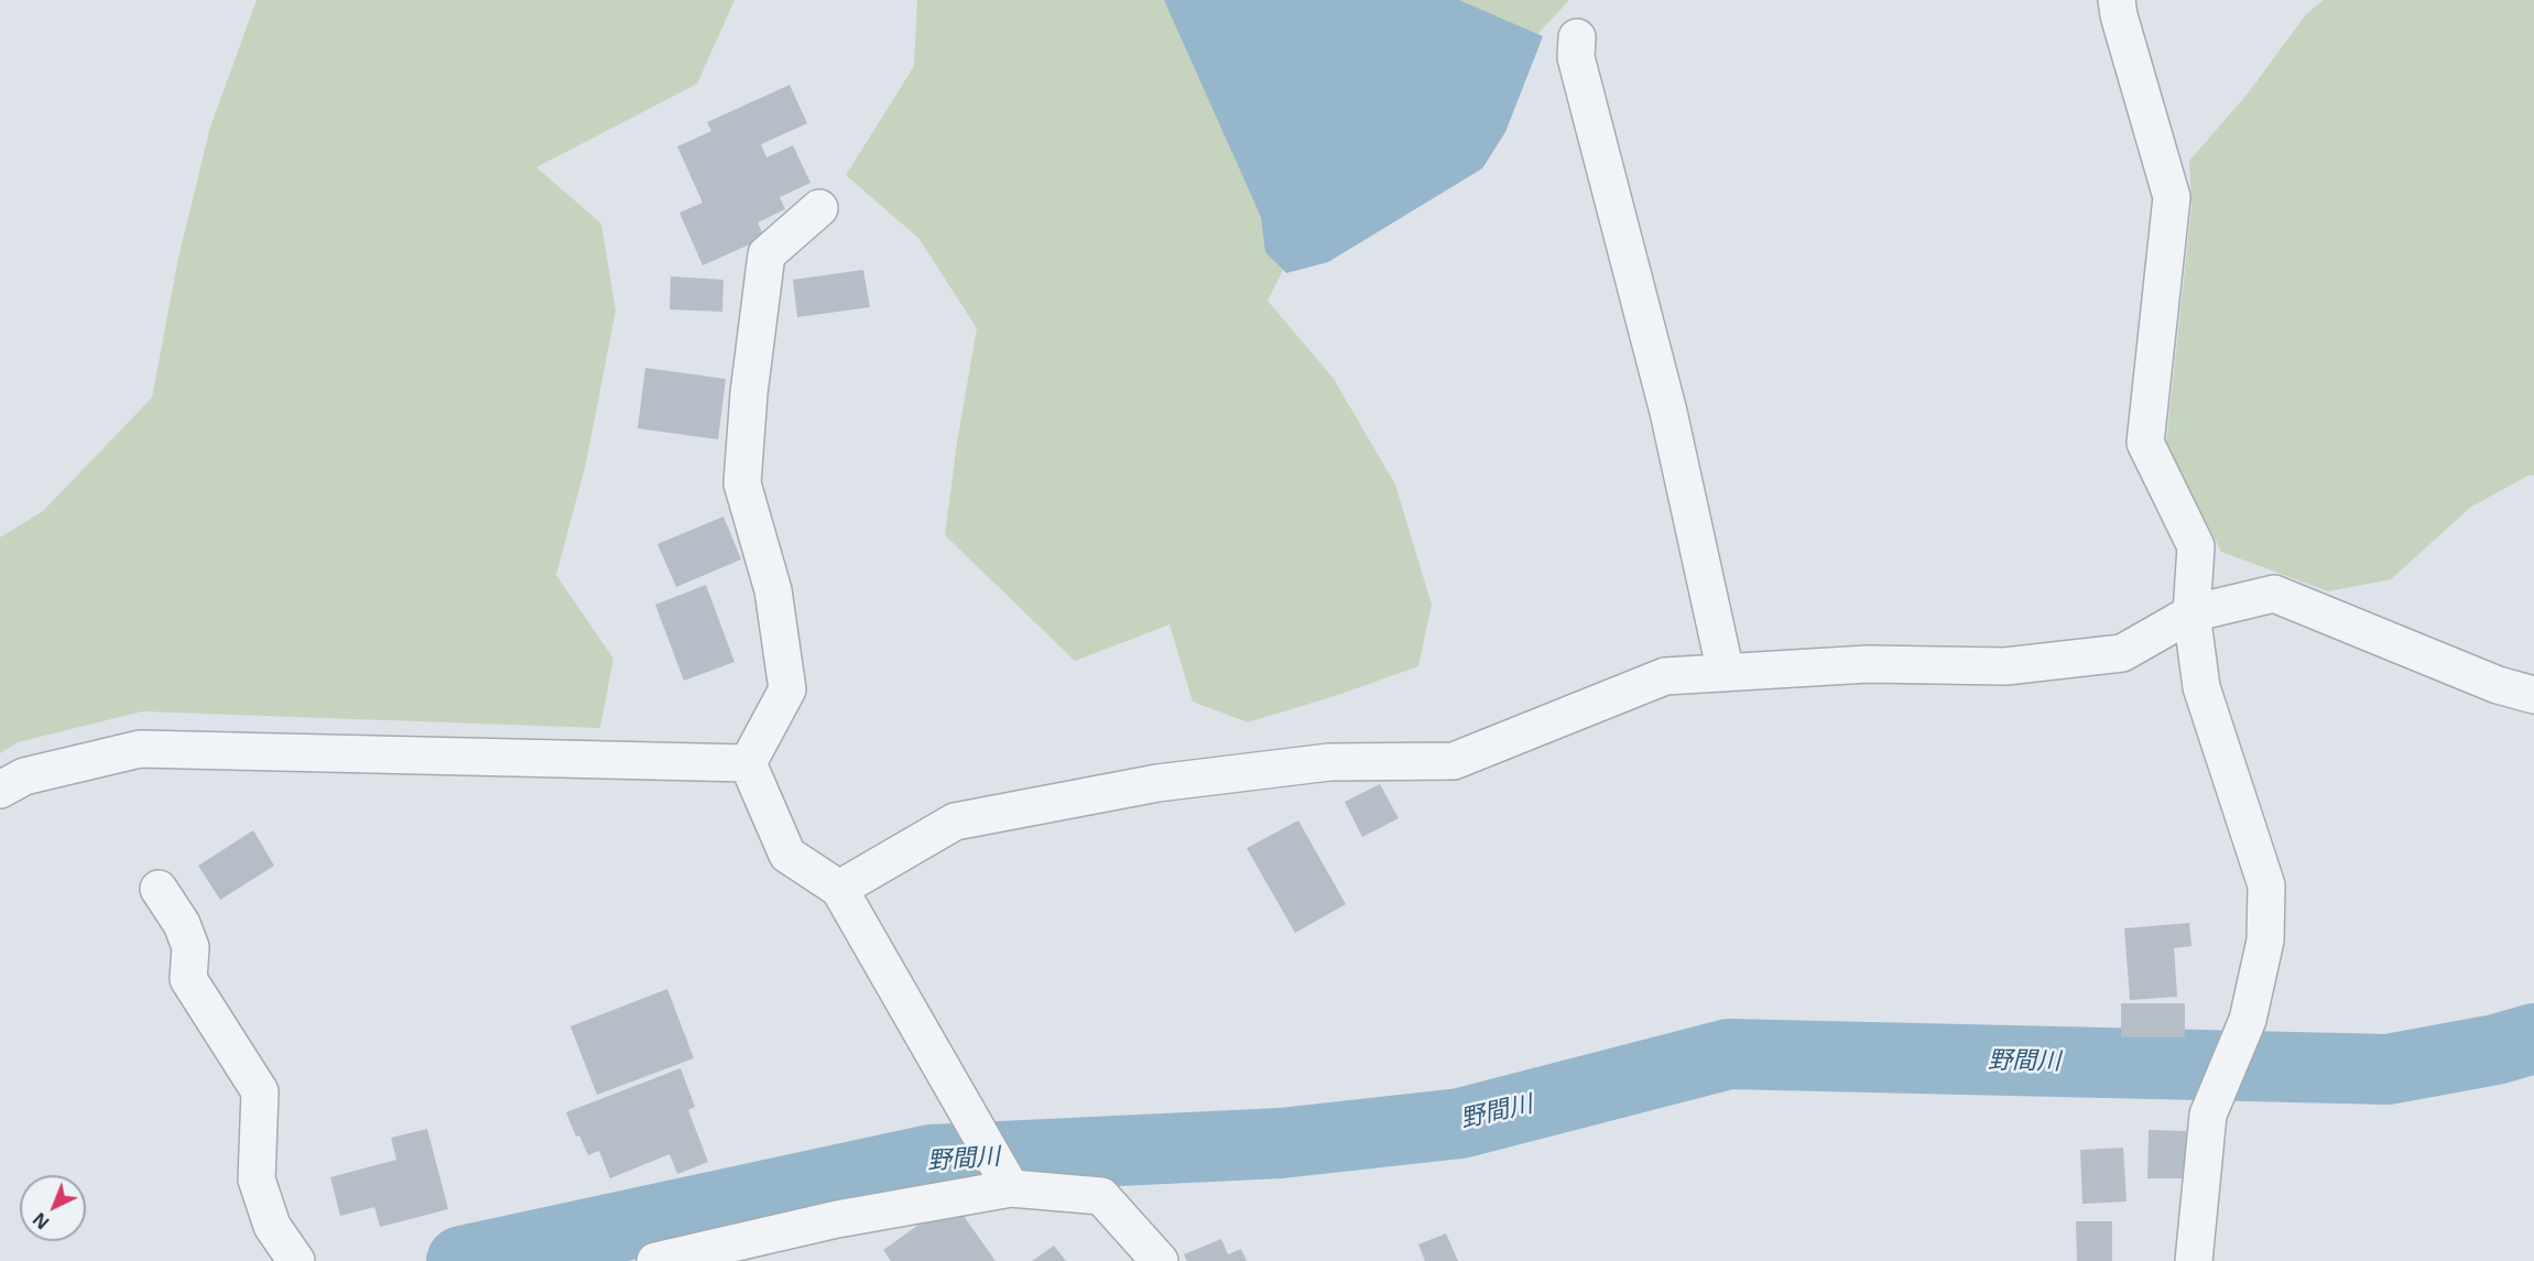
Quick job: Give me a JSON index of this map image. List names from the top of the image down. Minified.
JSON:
{"water":["野間川"],"north":"bottom left"}
